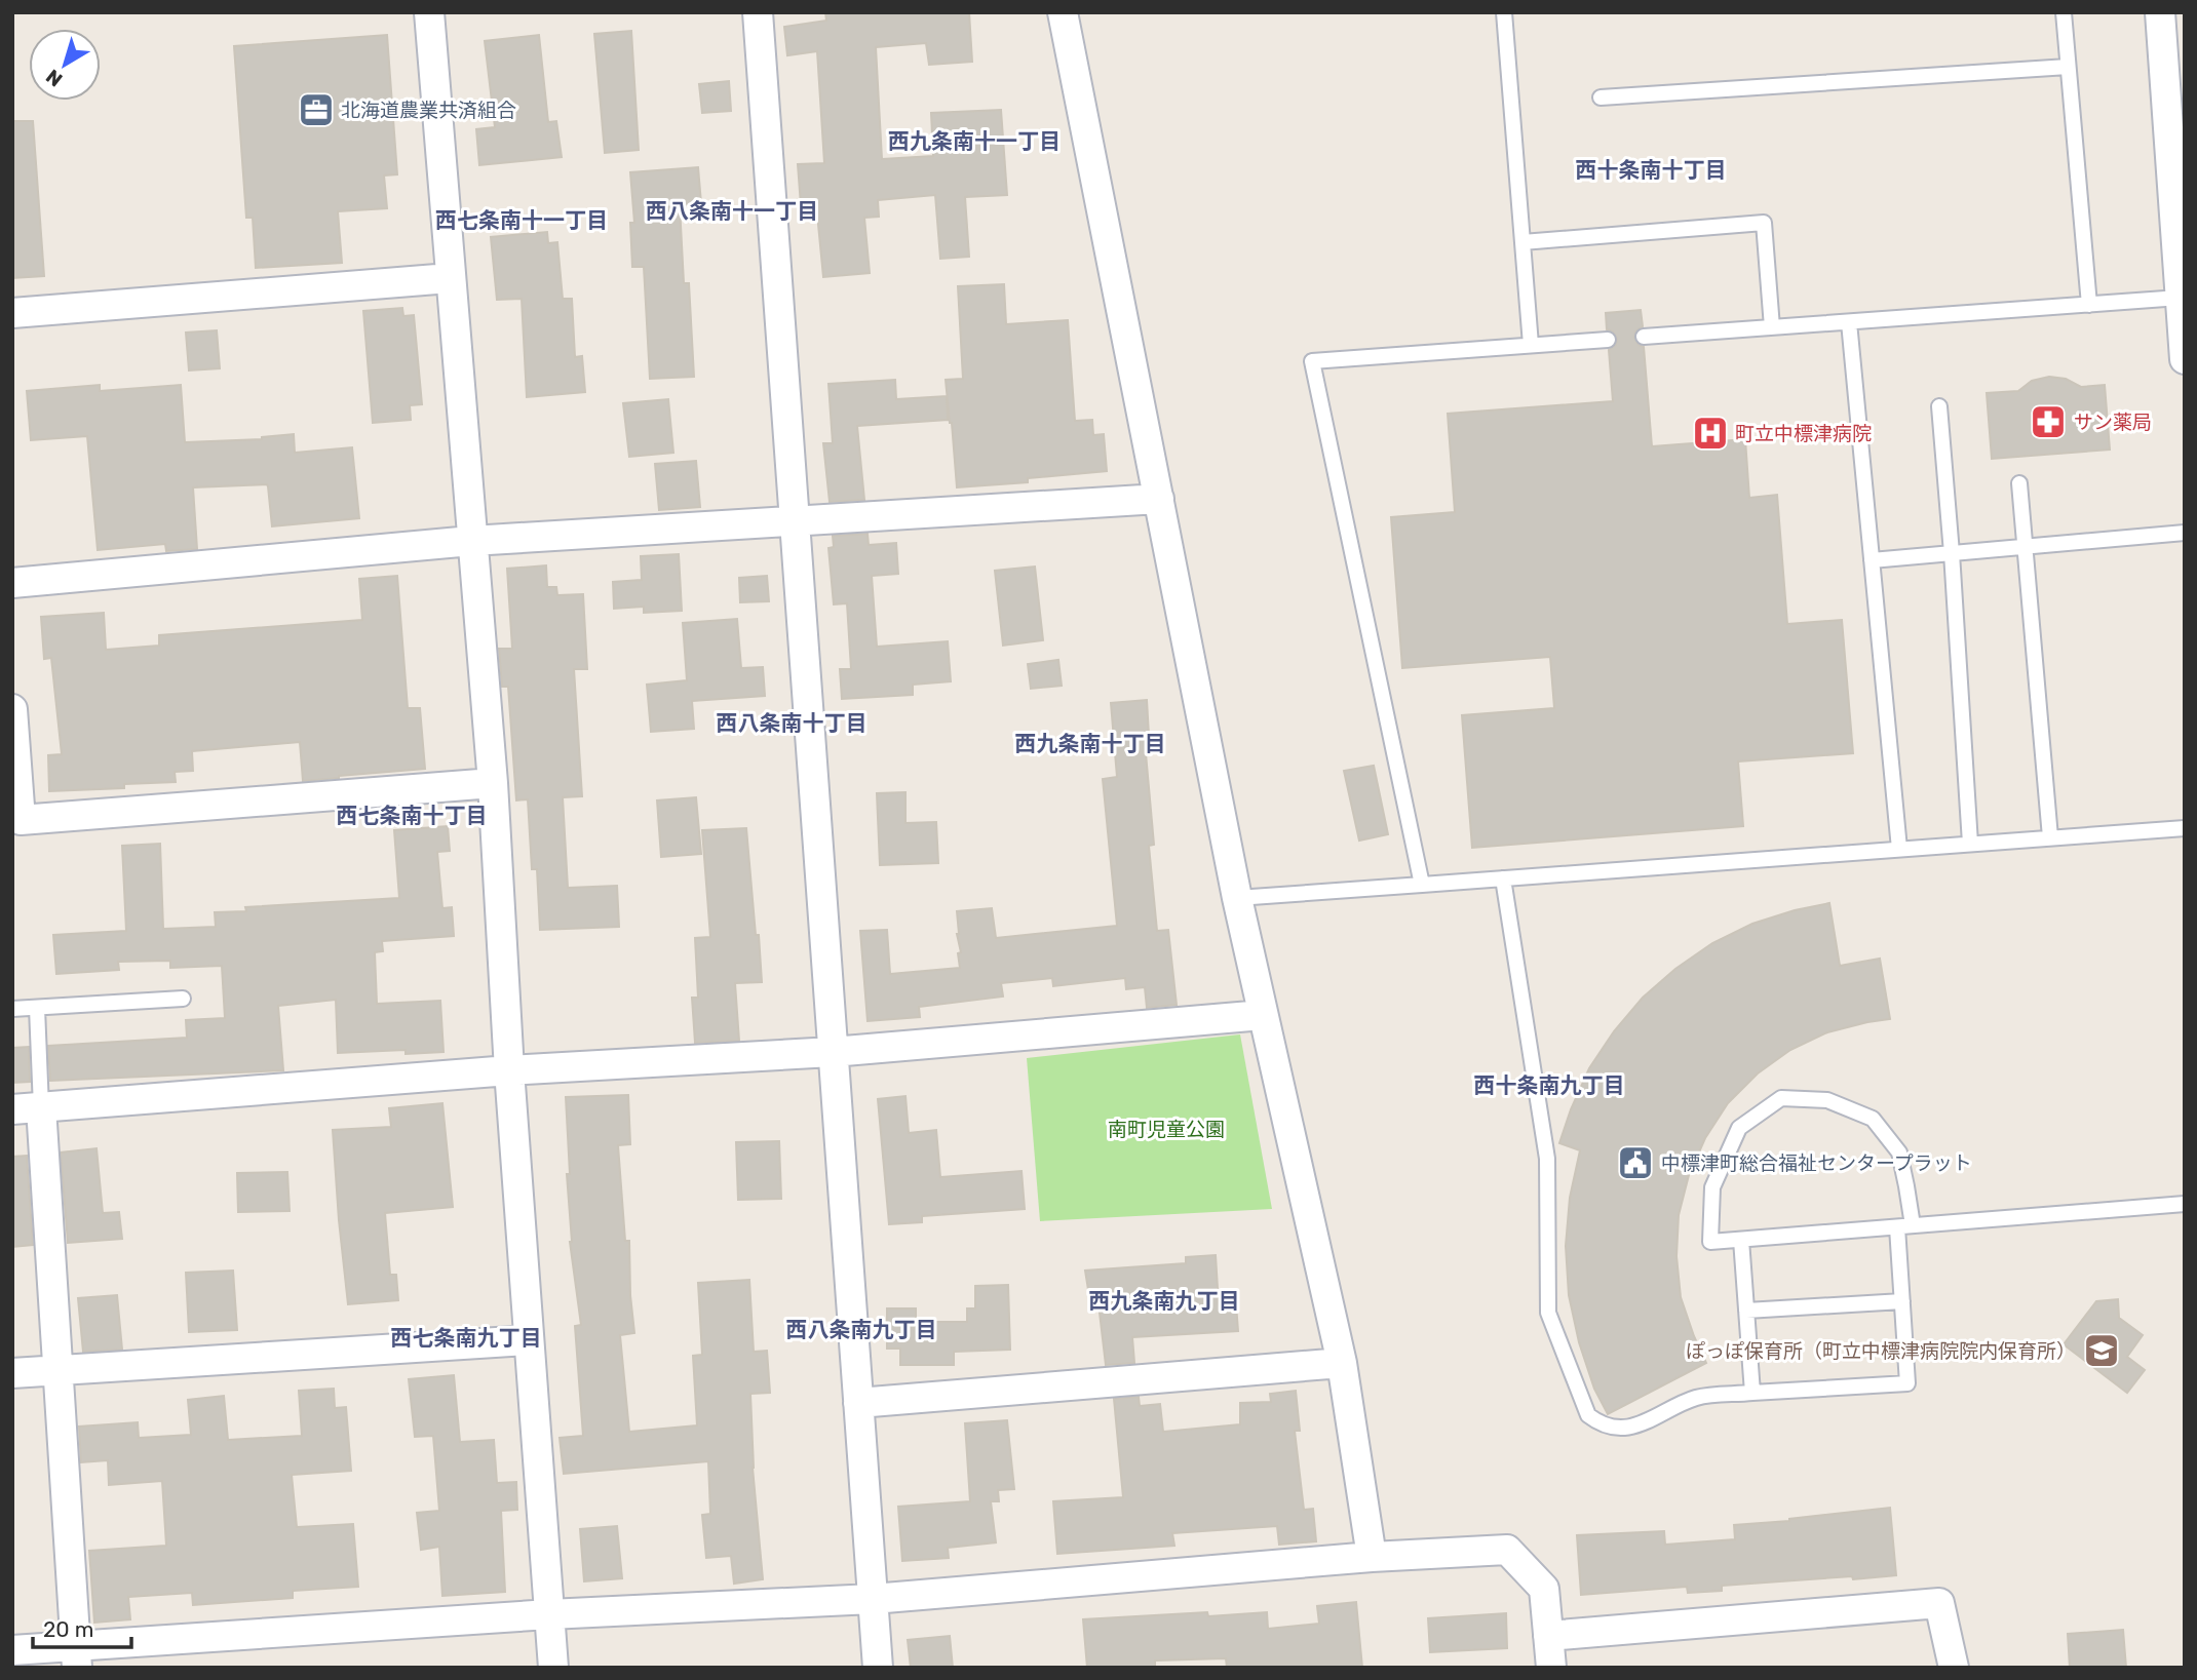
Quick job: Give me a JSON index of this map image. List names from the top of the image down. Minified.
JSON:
{"districts":["西九条南十一丁目","西十条南十丁目","西八条南十一丁目","西七条南十一丁目","西八条南十丁目","西九条南十丁目","西七条南十丁目","西十条南九丁目","西九条南九丁目","西八条南九丁目","西七条南九丁目"],"parks":["南町児童公園"],"places":{"office":["北海道農業共済組合"],"pharmacy":["サン薬局"],"hospital":["町立中標津病院"],"public building":["中標津町総合福祉センタープラット"],"school or university":["ぽっぽ保育所（町立中標津病院院内保育所）"]},"scale_bar":"20 m","north":"bottom left"}
